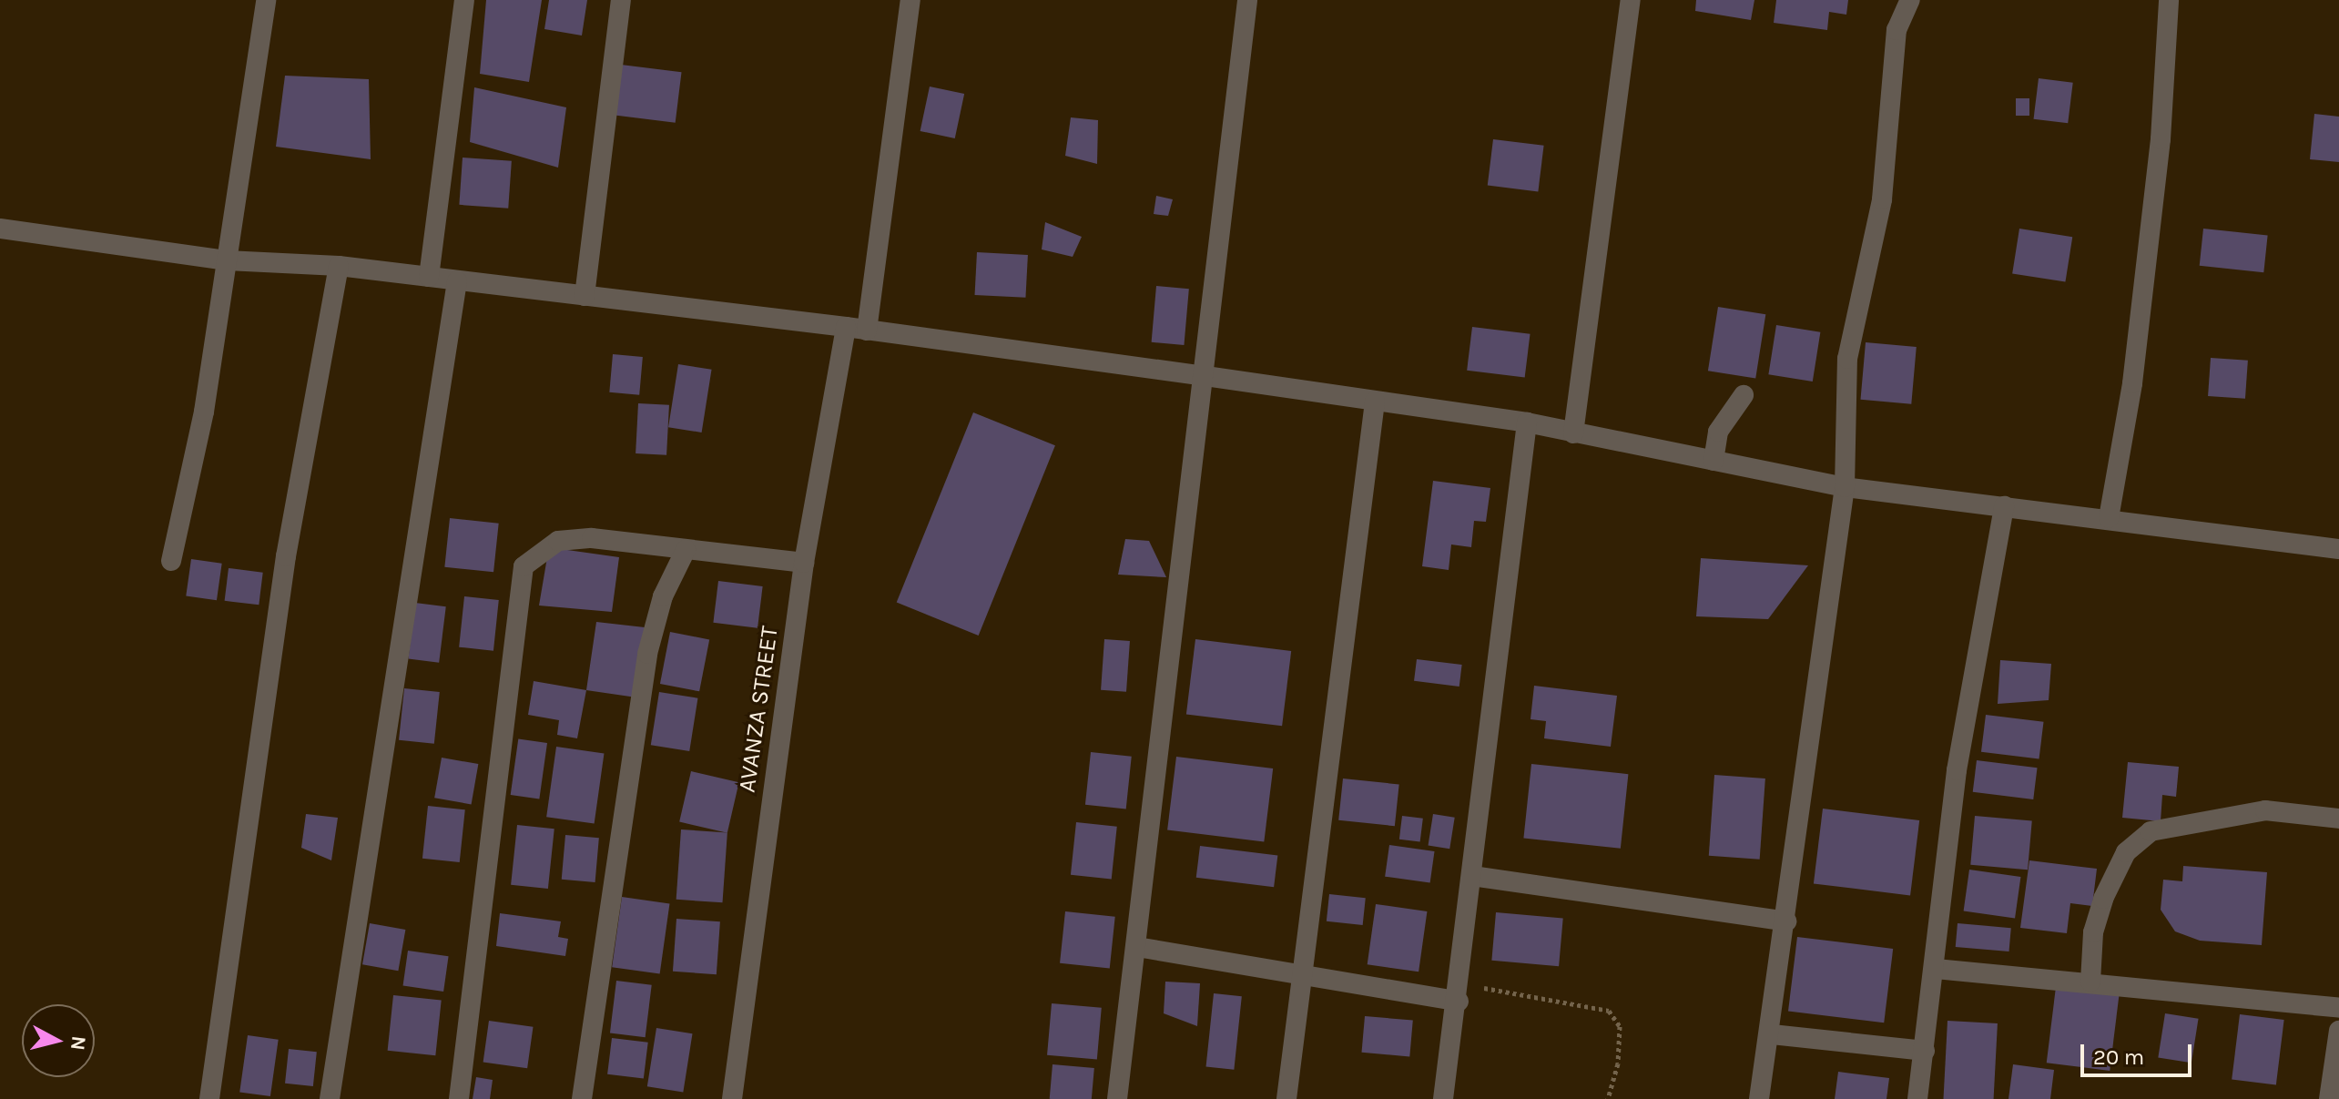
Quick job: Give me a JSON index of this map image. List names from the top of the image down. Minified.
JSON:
{"streets":{"street":["AVANZA STREET"]},"scale_bar":"20 m","north":"right"}
